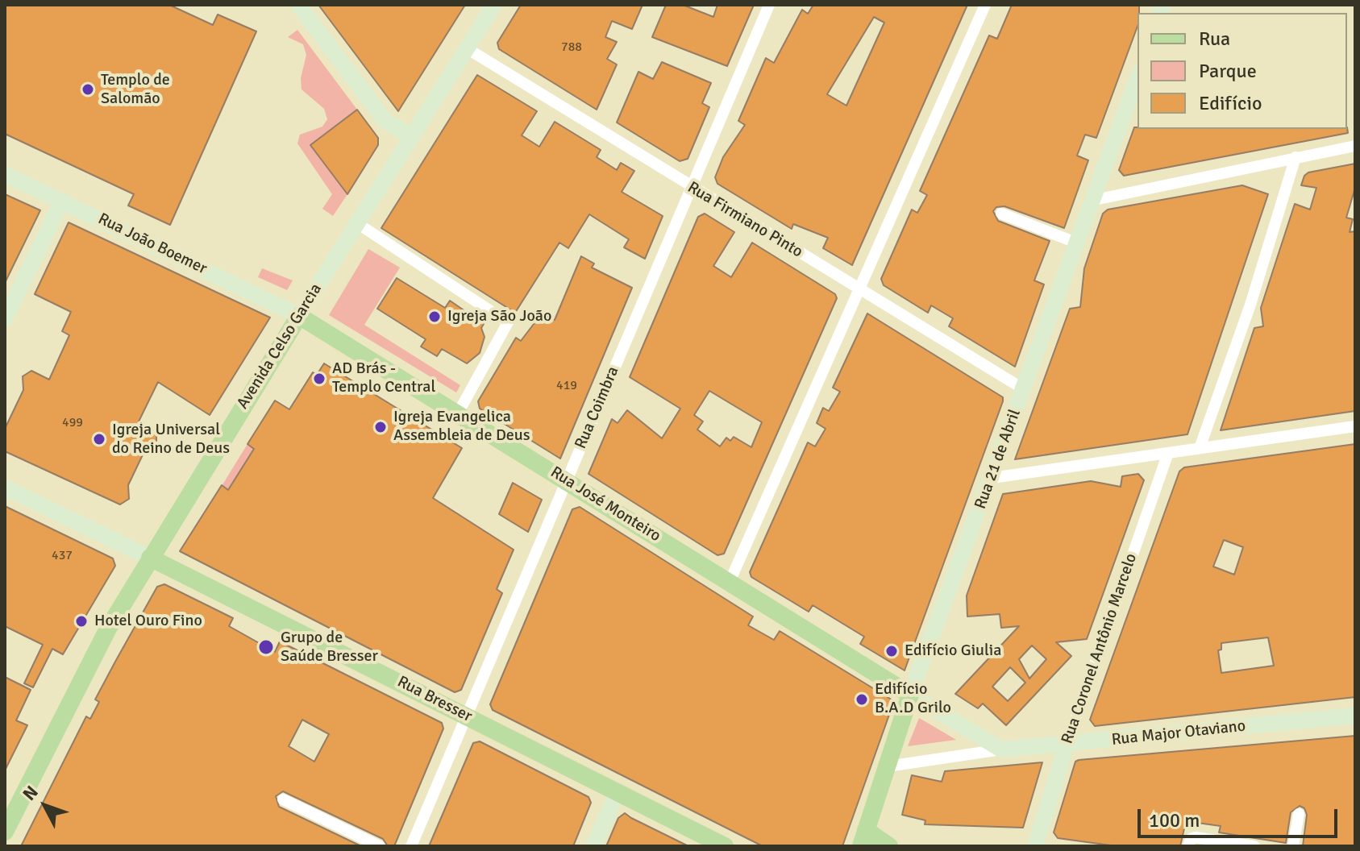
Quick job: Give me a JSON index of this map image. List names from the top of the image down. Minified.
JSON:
{"streets":{"main road":["Avenida Celso Garcia","Rua 21 de Abril","Rua José Monteiro","Rua Bresser"],"street":["Rua Firmiano Pinto","Rua João Boemer","Rua Coimbra","Rua Coronel Antônio Marcelo","Rua Major Otaviano"]},"crossings":[["Rua Firmiano Pinto","Avenida Celso Garcia"],["Rua Firmiano Pinto","Rua Coimbra"],["Rua Firmiano Pinto","Rua 21 de Abril"],["Rua João Boemer","Avenida Celso Garcia"],["Rua João Boemer","Rua José Monteiro"],["Avenida Celso Garcia","Rua José Monteiro"],["Avenida Celso Garcia","Rua Bresser"],["Rua Coimbra","Rua José Monteiro"],["Rua Coimbra","Rua Bresser"],["Rua 21 de Abril","Rua José Monteiro"],["Rua 21 de Abril","Rua Major Otaviano"],["Rua Coronel Antônio Marcelo","Rua Major Otaviano"]],"places":["Templo de Salomão","Igreja São João","AD Brás - Templo Central","Igreja Evangelica Assembleia de Deus","Igreja Universal do Reino de Deus","Hotel Ouro Fino","Grupo de Saúde Bresser","Edifício Giulia","Edifício B.A.D Grilo"],"house_numbers":["788","419","499","437"],"legend":["Rua","Parque","Edifício"],"scale_bar":"100 m","north":"top left"}
